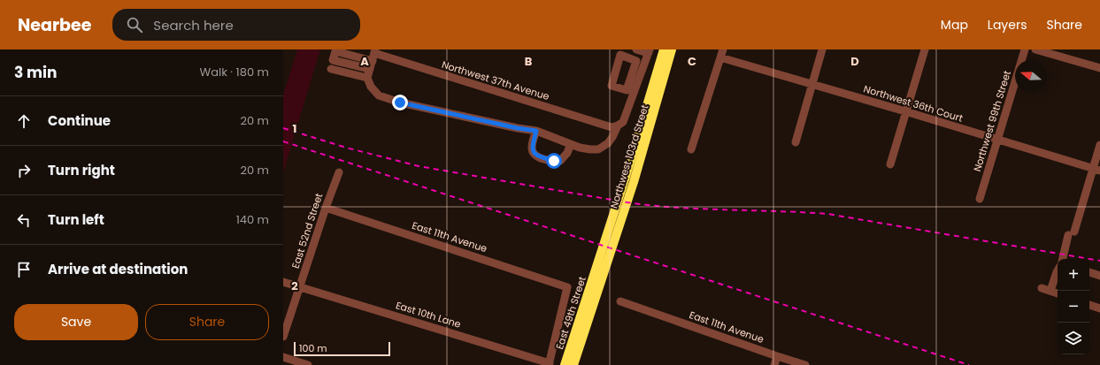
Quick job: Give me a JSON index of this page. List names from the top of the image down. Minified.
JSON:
{"streets":{"main road":["Northwest 103rd Street","East 49th Street"],"street":["Northwest 37th Avenue","Northwest 36th Court","Northwest 99th Street","East 52nd Street","East 11th Avenue","East 10th Lane"]},"crossings":[["Northwest 37th Avenue","Northwest 103rd Street"],["Northwest 36th Court","Northwest 99th Street"],["Northwest 103rd Street","East 49th Street"],["East 52nd Street","East 11th Avenue"],["East 52nd Street","East 10th Lane"],["East 11th Avenue","East 10th Lane"]],"scale_bar":"100 m","north":"left","page":{"header":"Nearbee","search":"Search here","nav":["Map","Layers","Share"],"heading":["3 min","Walk · 180 m"],"list":[["Continue","20 m"],["Turn right","20 m"],["Turn left","140 m"],"Arrive at destination"],"map_buttons":["+","−"],"buttons":["Save","Share"],"scale":"100 m"},"grid":{"columns":["A","B","C","D"],"rows":["1","2"]}}
